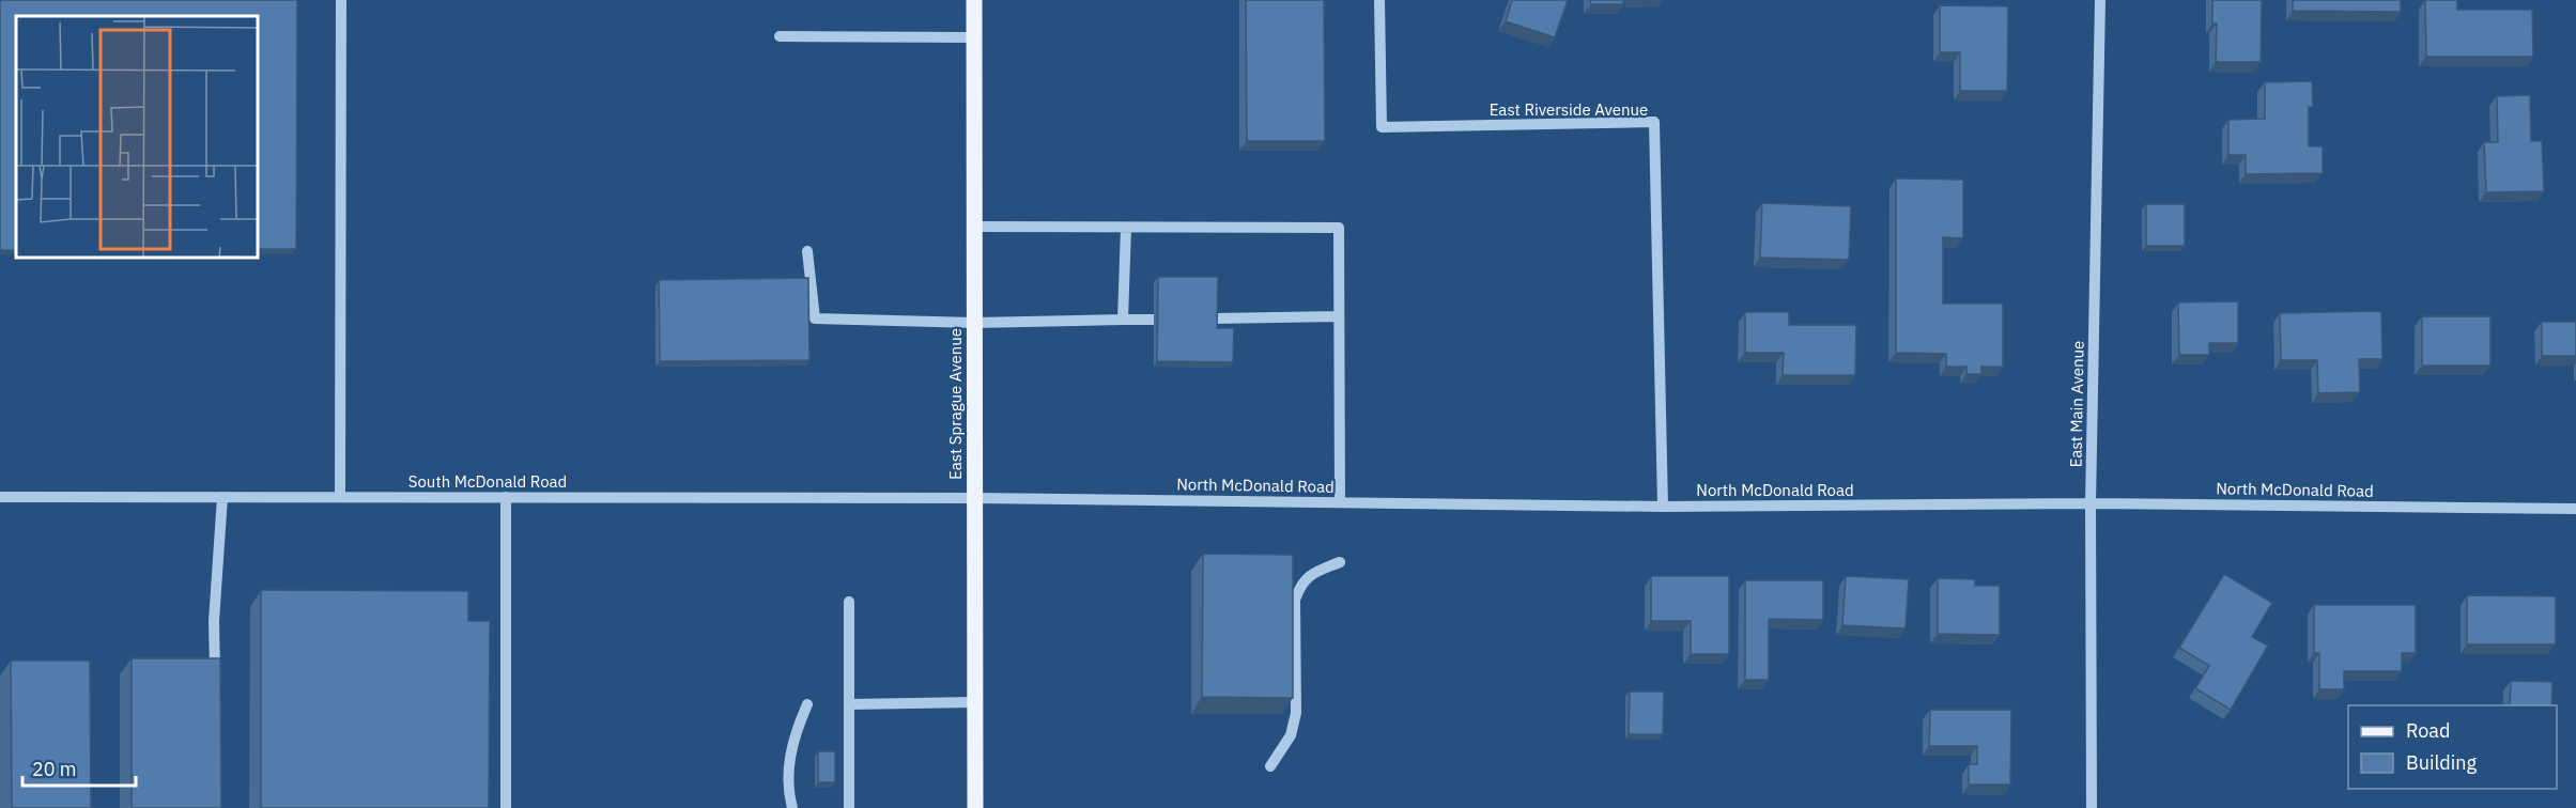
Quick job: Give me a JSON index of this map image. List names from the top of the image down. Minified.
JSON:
{"streets":{"main road":["East Sprague Avenue"],"street":["East Riverside Avenue","East Main Avenue","South McDonald Road","North McDonald Road"]},"crossings":[["East Riverside Avenue","North McDonald Road"],["East Sprague Avenue","South McDonald Road"],["East Sprague Avenue","North McDonald Road"],["East Main Avenue","North McDonald Road"],["South McDonald Road","North McDonald Road"]],"legend":["Road","Building"],"scale_bar":"20 m"}
